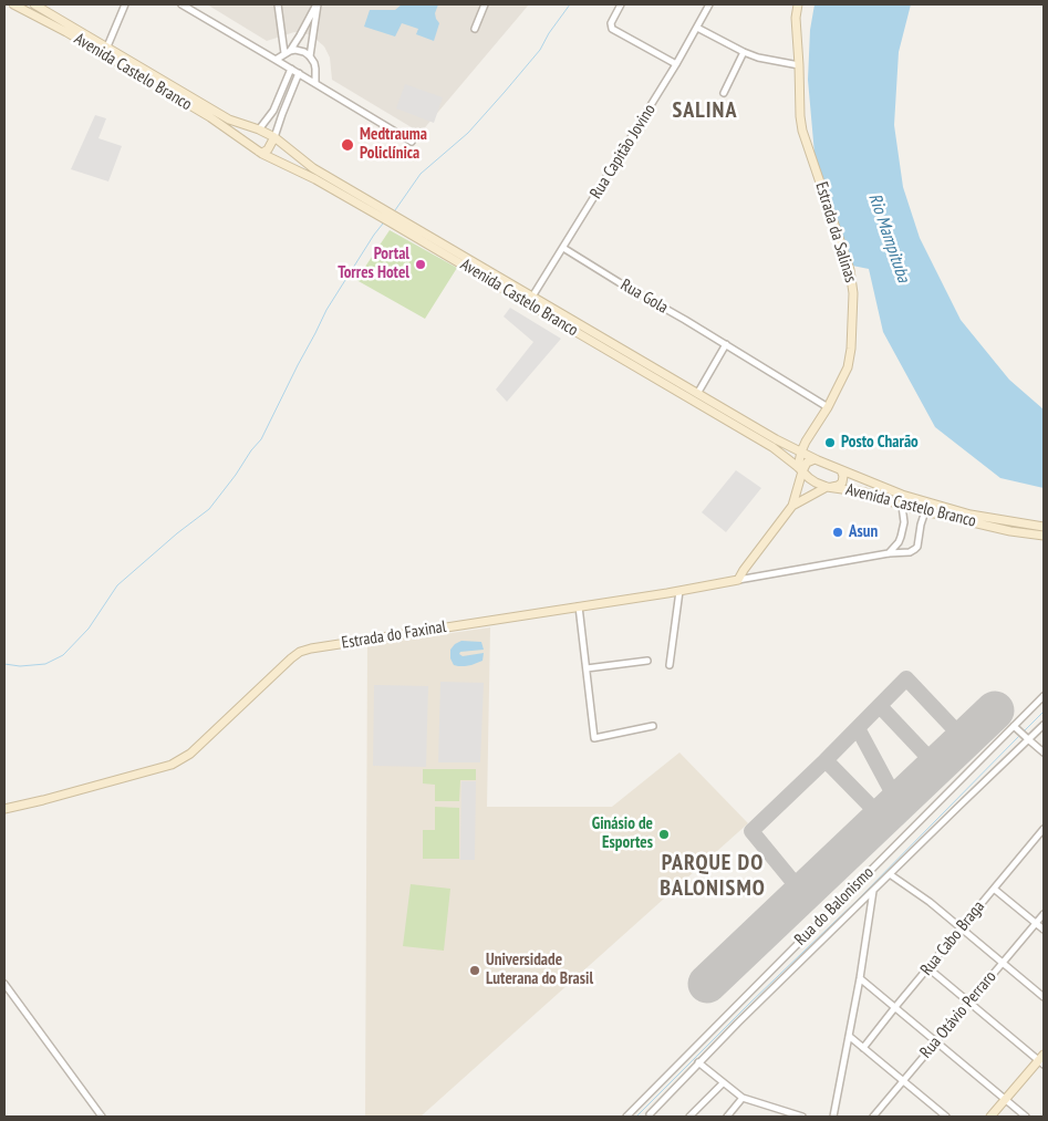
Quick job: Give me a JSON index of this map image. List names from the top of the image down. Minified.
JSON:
{"streets":{"main road":["Avenida Castelo Branco","Estrada da Salinas","Estrada do Faxinal"],"street":["Rua Capitão Jovino","Rua Gola","Rua do Balonismo","Rua Cabo Braga","Rua Otávio Perraro"]},"crossings":[["Avenida Castelo Branco","Rua Capitão Jovino"],["Avenida Castelo Branco","Estrada da Salinas"],["Rua Capitão Jovino","Rua Gola"],["Estrada da Salinas","Rua Gola"]],"districts":["SALINA","PARQUE DO BALONISMO"],"water":["Rio Mampituba"],"places":["Medtrauma Policlínica","Portal Torres Hotel","Posto Charão","Asun","Ginásio de Esportes","Universidade Luterana do Brasil"]}
